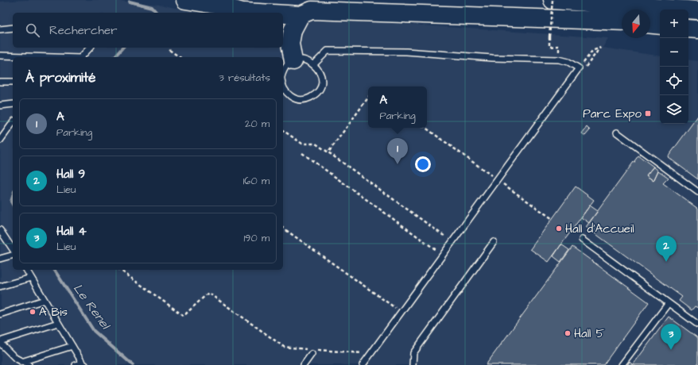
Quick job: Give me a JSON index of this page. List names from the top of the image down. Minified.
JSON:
{"water":["Le Renel"],"places":{"transit":["Parc Expo"],"other":["Hall d'Accueil","A Bis","Hall 5"]},"north":"bottom","page":{"map_buttons":["+","−"],"search":"Rechercher","heading":["À proximité","3 résultats"],"popup":["A","Parking"],"list":[{"mark":"1","name":"A","note":"Parking","value":"20 m"},{"mark":"2","name":"Hall 9","note":"Lieu","value":"160 m"},{"mark":"3","name":"Hall 4","note":"Lieu","value":"190 m"}],"pins":["1","2","3"]}}
